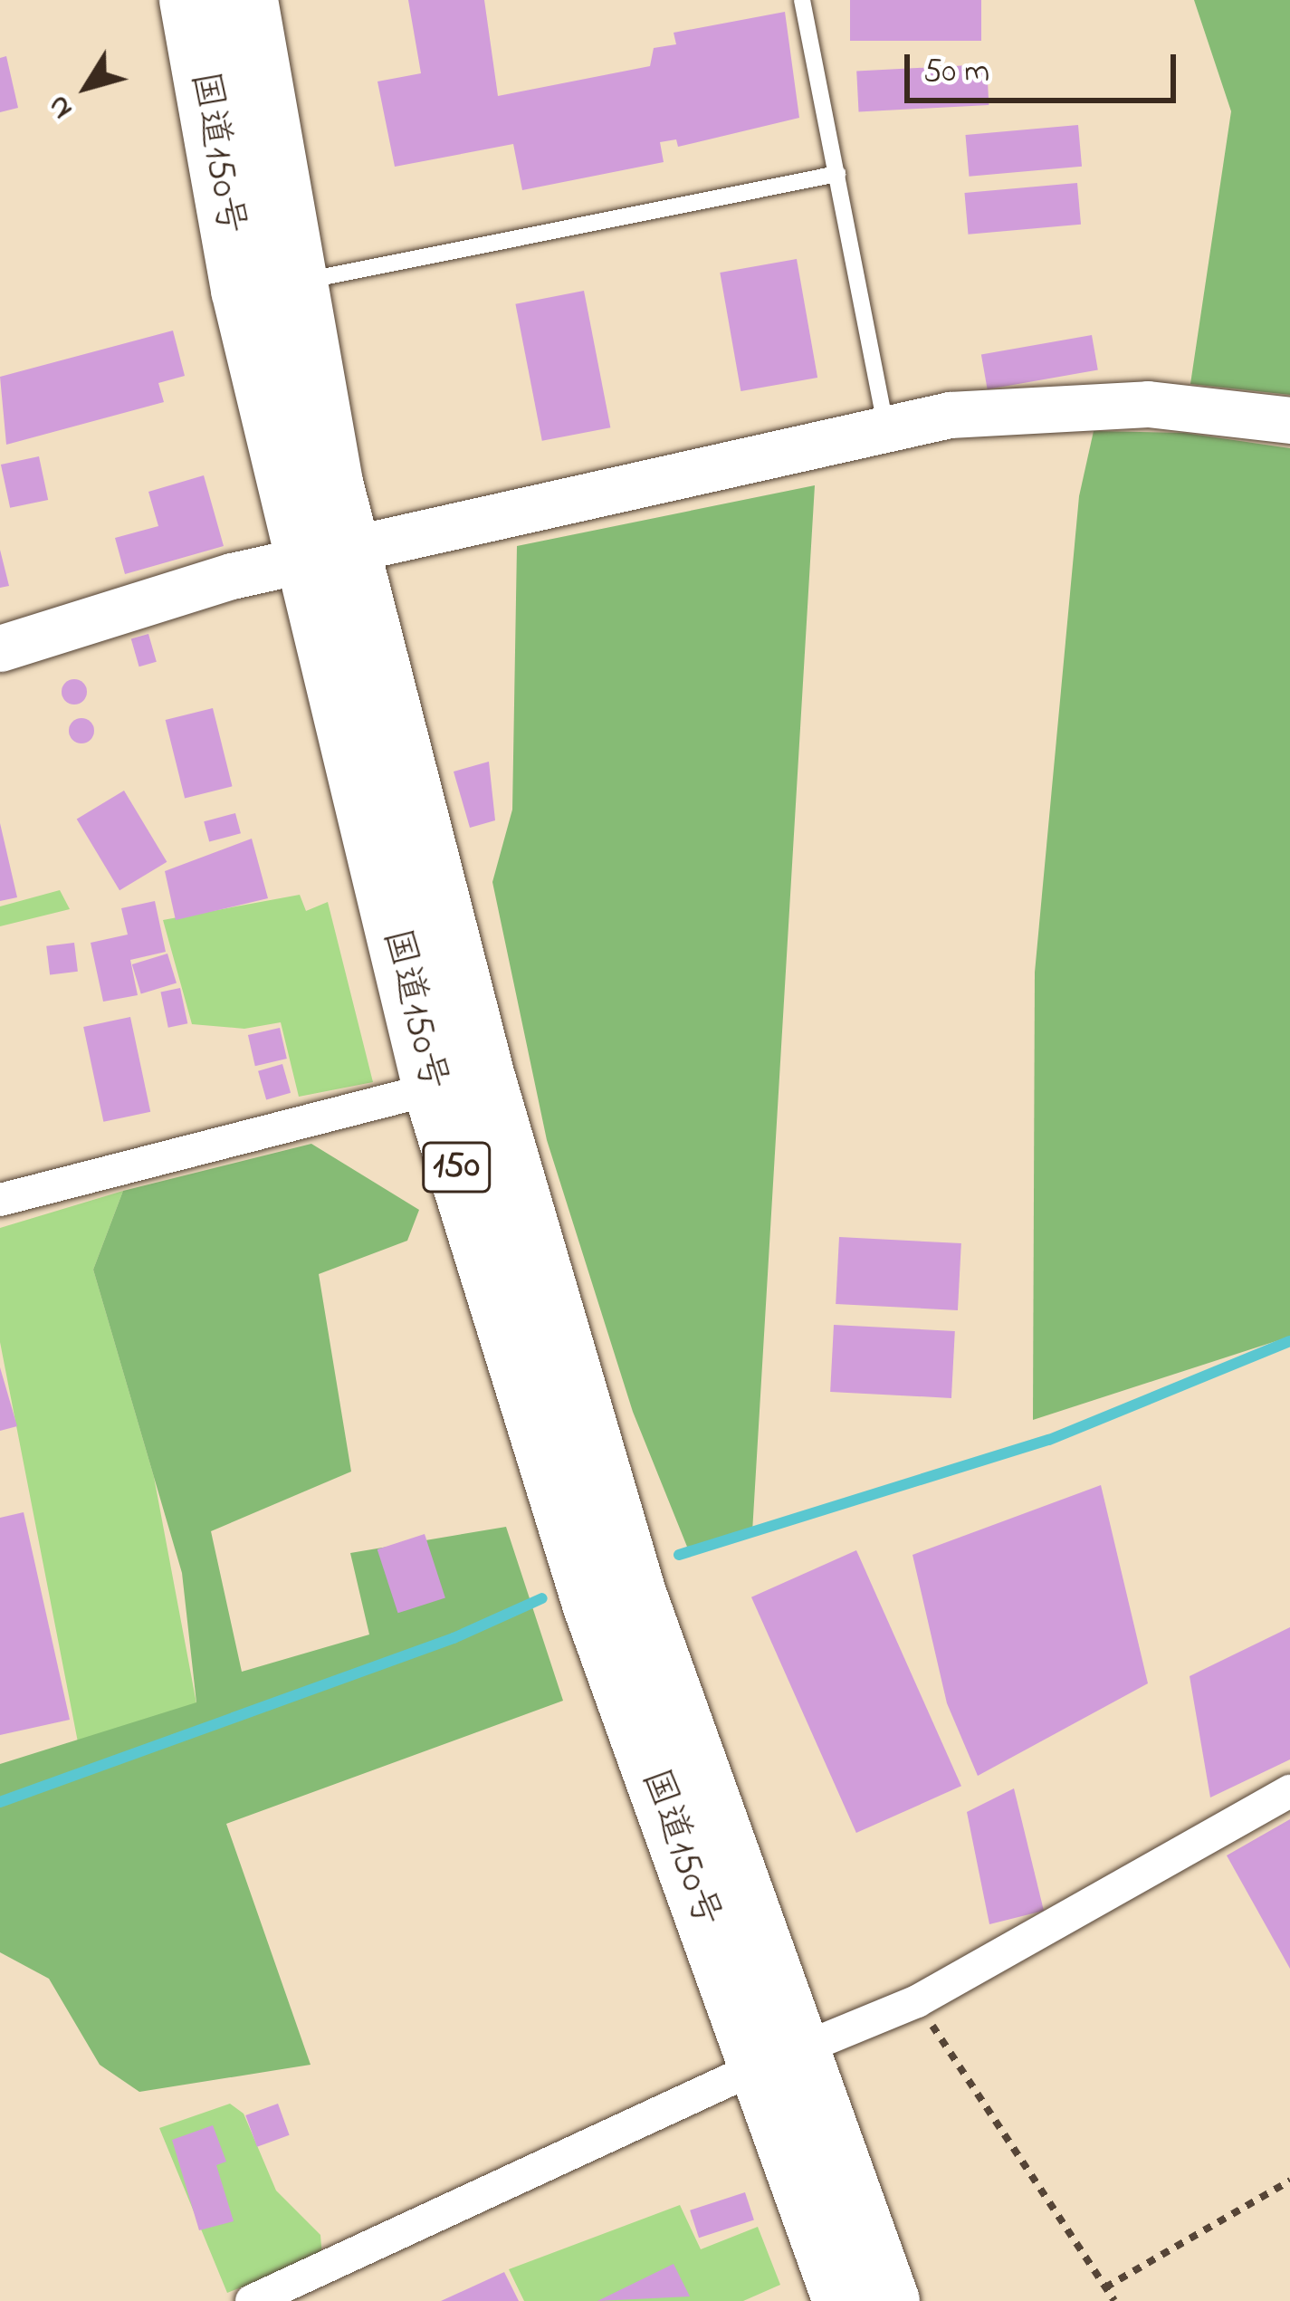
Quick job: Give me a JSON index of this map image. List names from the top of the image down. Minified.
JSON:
{"streets":{"highway":["国道150号","150"]},"scale_bar":"50 m","north":"bottom left"}
